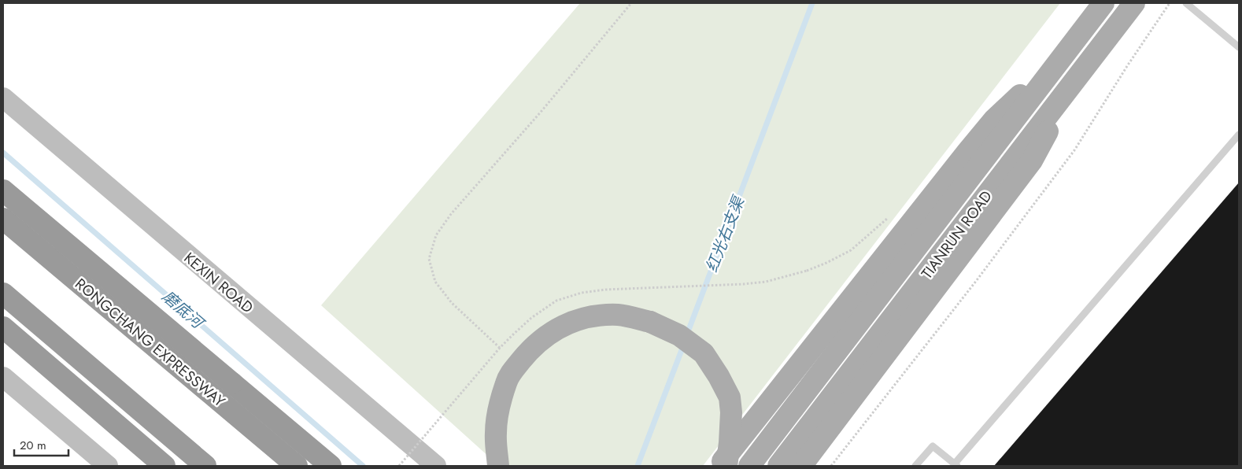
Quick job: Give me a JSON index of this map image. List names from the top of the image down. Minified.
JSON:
{"streets":{"highway":["RONGCHANG EXPRESSWAY"],"main road":["TIANRUN ROAD","KEXIN ROAD"]},"water":["红光右支渠","磨底河"],"scale_bar":"20 m"}
